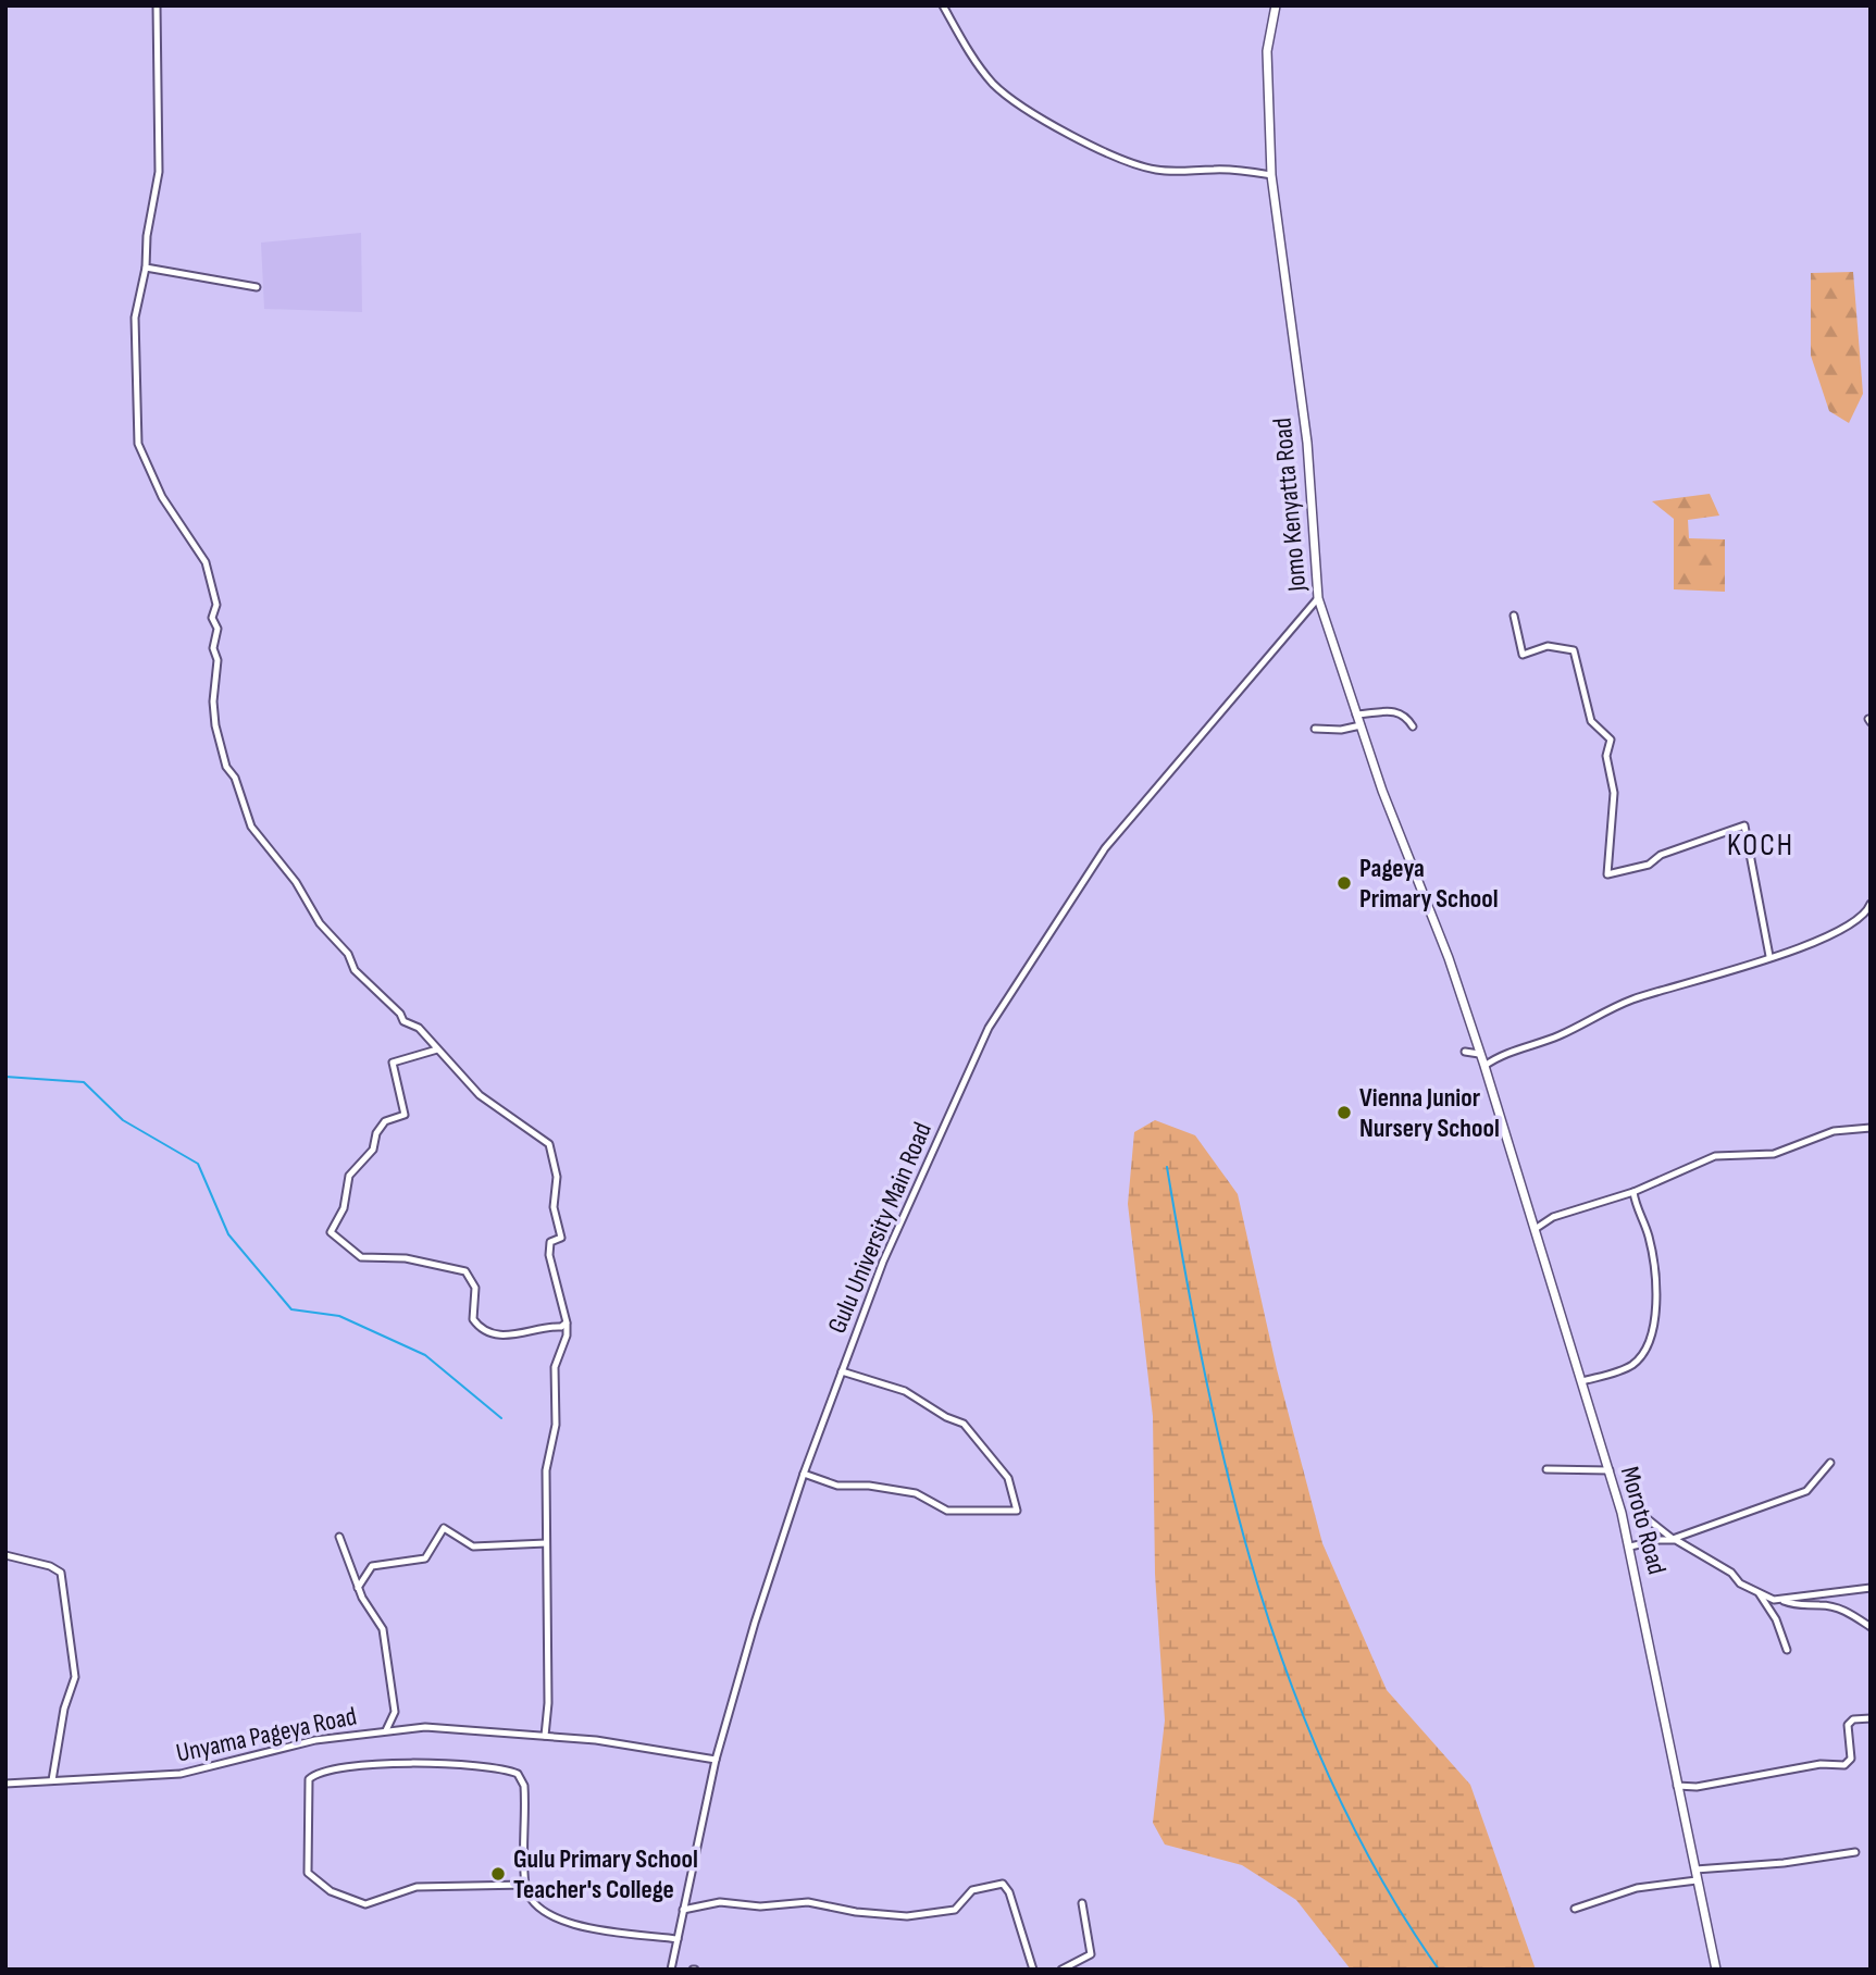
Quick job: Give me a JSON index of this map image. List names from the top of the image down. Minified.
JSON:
{"streets":{"main road":["Jomo Kenyatta Road","Moroto Road"],"street":["Gulu University Main Road","Unyama Pageya Road"]},"crossings":[["Jomo Kenyatta Road","Gulu University Main Road"],["Jomo Kenyatta Road","Moroto Road"],["Gulu University Main Road","Unyama Pageya Road"]],"districts":["KOCH"],"places":["Pageya Primary School","Vienna Junior Nursery School","Gulu Primary School Teacher's College"]}
